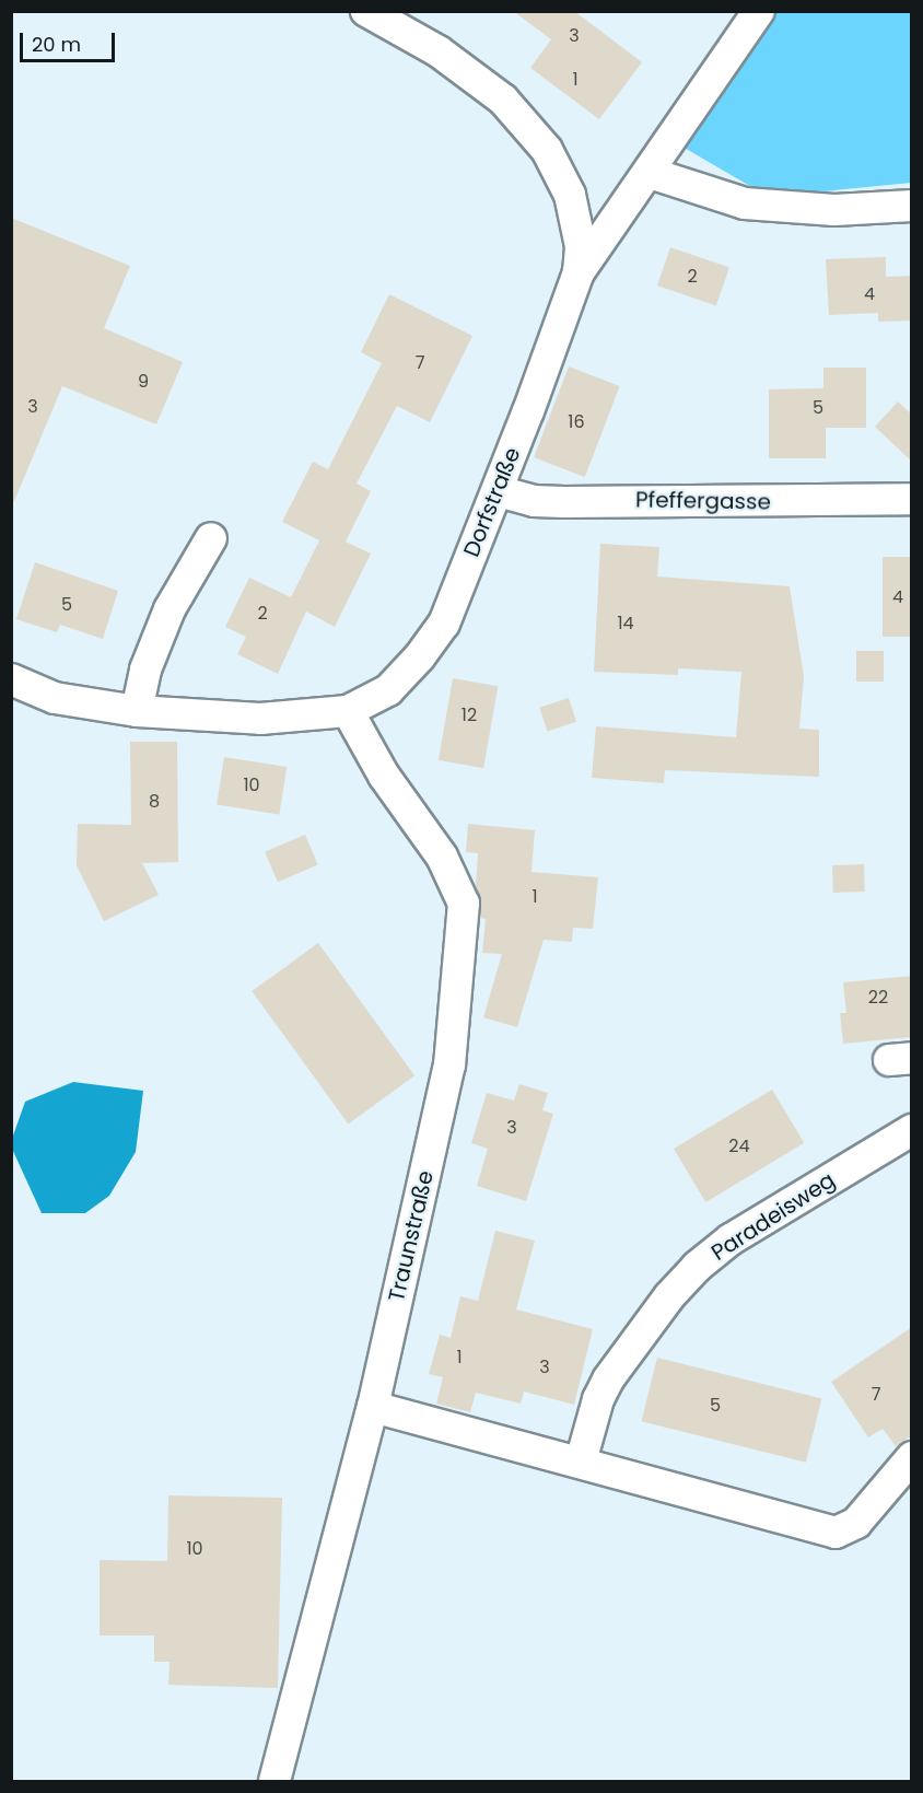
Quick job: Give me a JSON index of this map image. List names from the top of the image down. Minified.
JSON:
{"streets":{"street":["Pfeffergasse","Dorfstraße","Paradeisweg","Traunstraße"]},"crossings":[["Pfeffergasse","Dorfstraße"],["Dorfstraße","Traunstraße"]],"house_numbers":["3","1","2","4","7","9","3","5","16","4","5","2","14","12","10","8","1","22","3","24","1","3","7","5","10"],"scale_bar":"20 m"}
